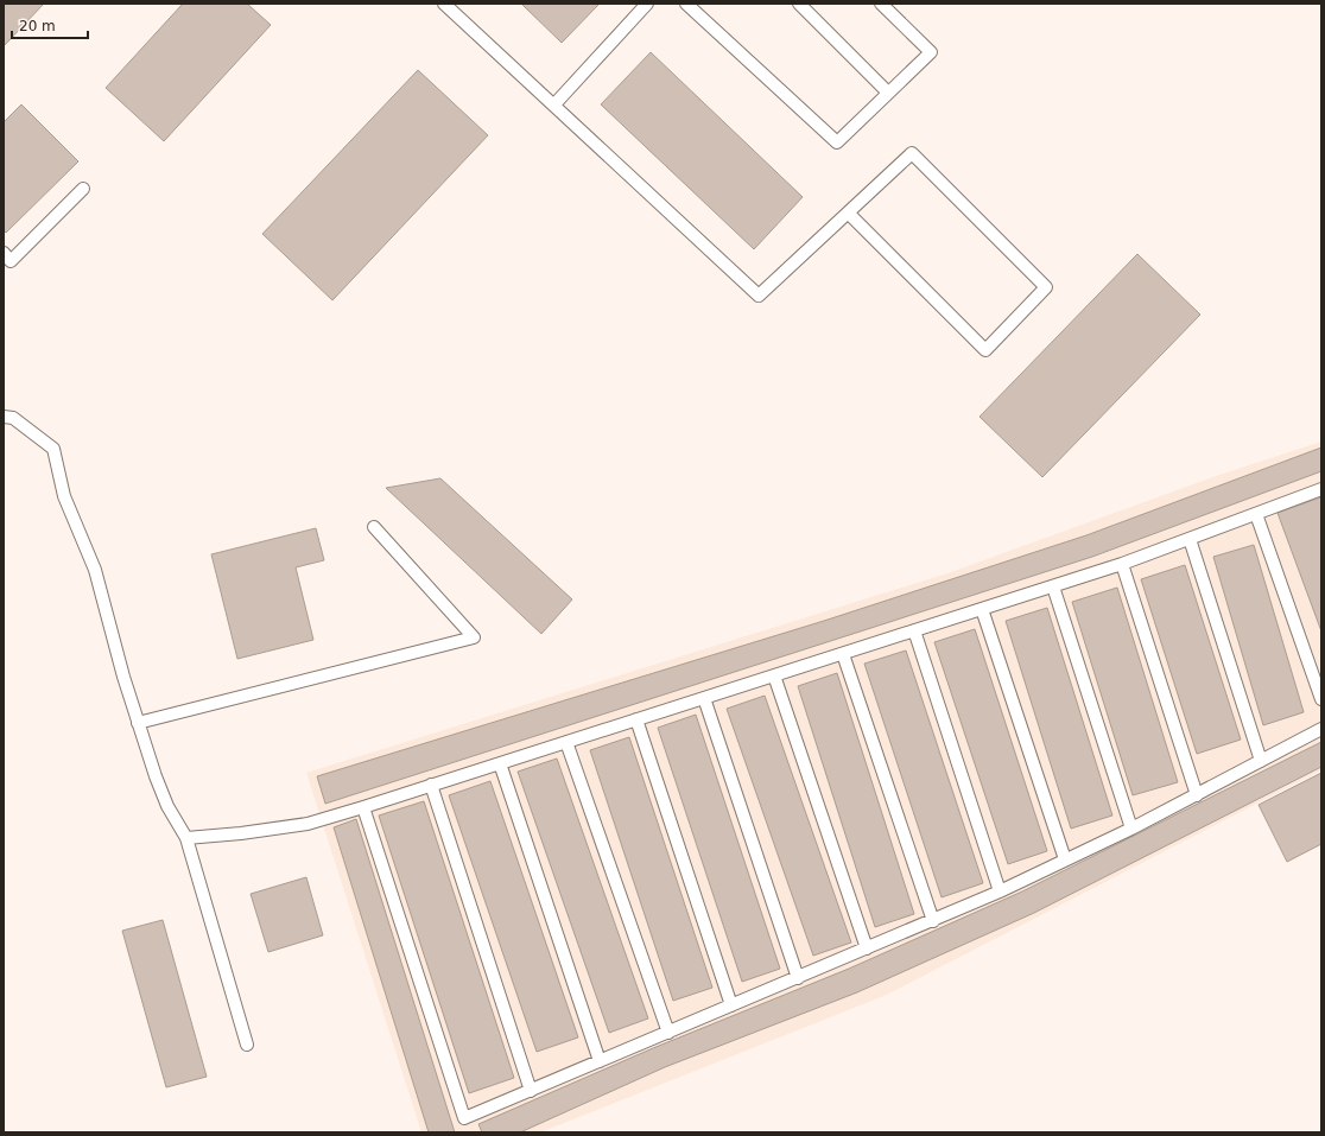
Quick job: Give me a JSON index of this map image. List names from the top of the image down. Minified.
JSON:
{"scale_bar":"20 m"}
